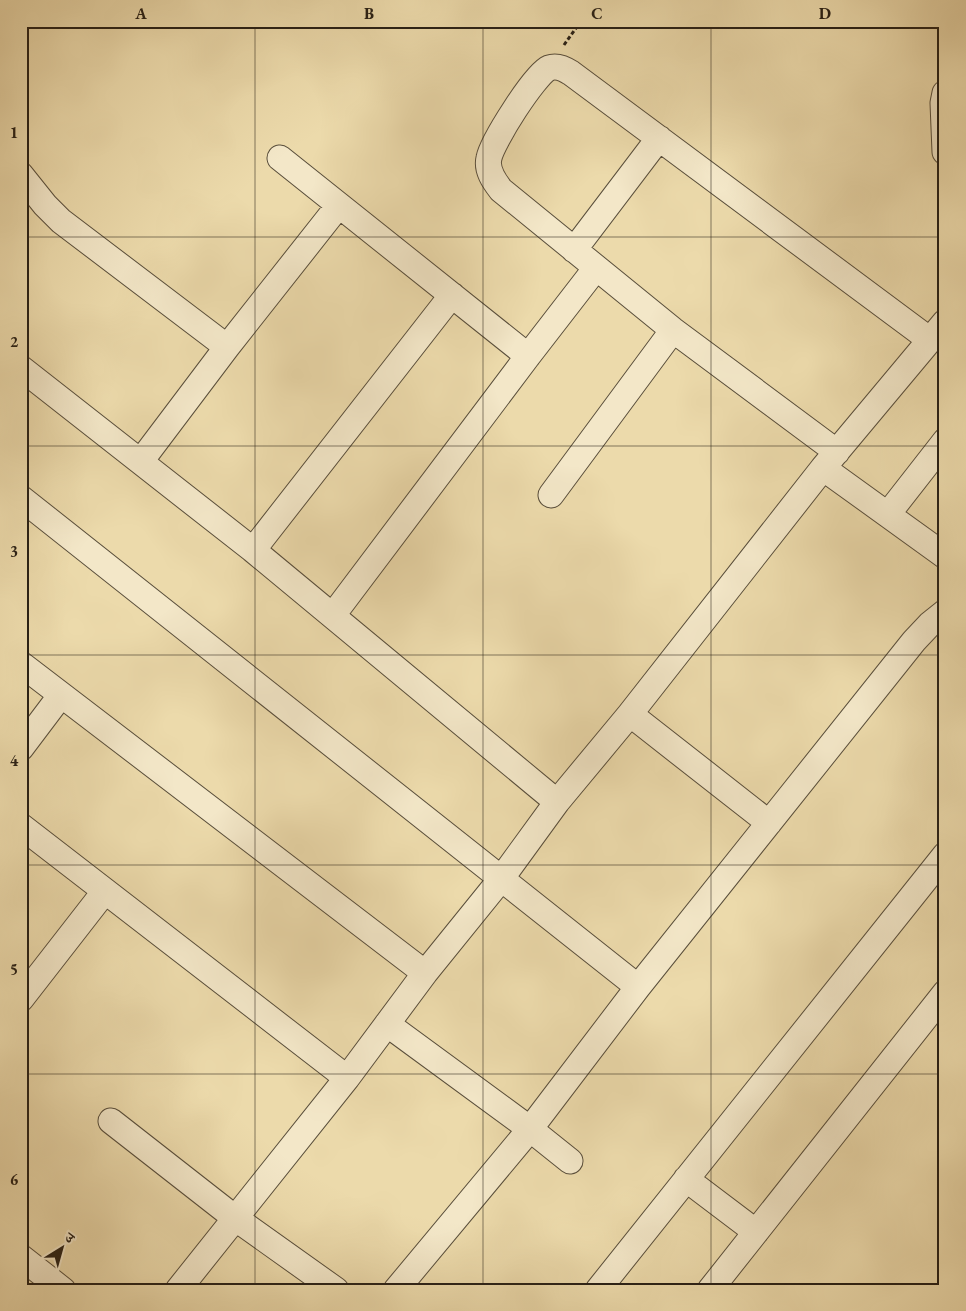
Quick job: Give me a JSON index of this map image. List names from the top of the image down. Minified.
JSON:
{"north":"top right","grid":{"columns":["A","B","C","D"],"rows":["1","2","3","4","5","6"]}}
